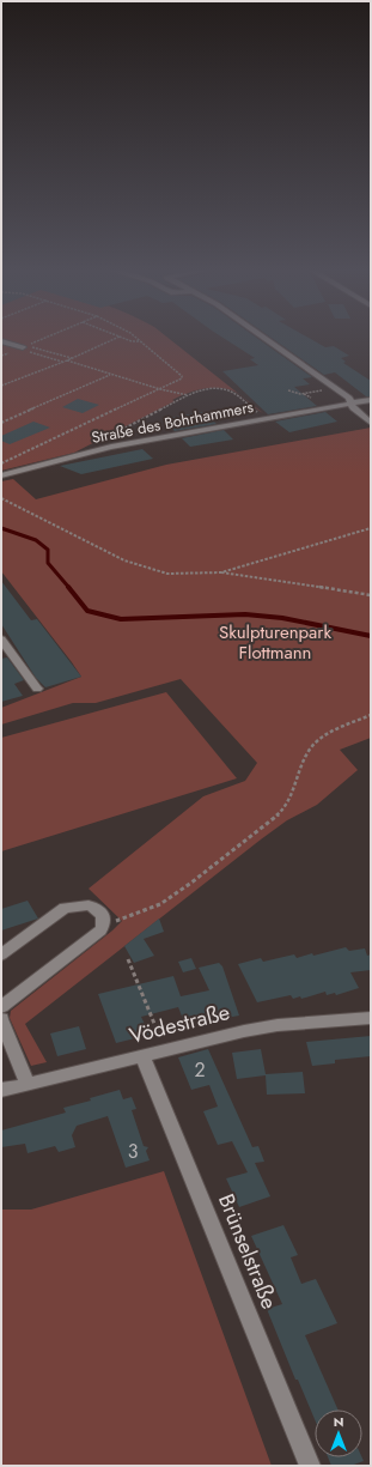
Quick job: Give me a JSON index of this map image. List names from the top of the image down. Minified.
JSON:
{"streets":{"street":["Straße des Bohrhammers","Vödestraße","Brünselstraße"]},"crossings":[["Vödestraße","Brünselstraße"]],"parks":["Skulpturenpark Flottmann"],"house_numbers":["2","3"],"north":"top"}
